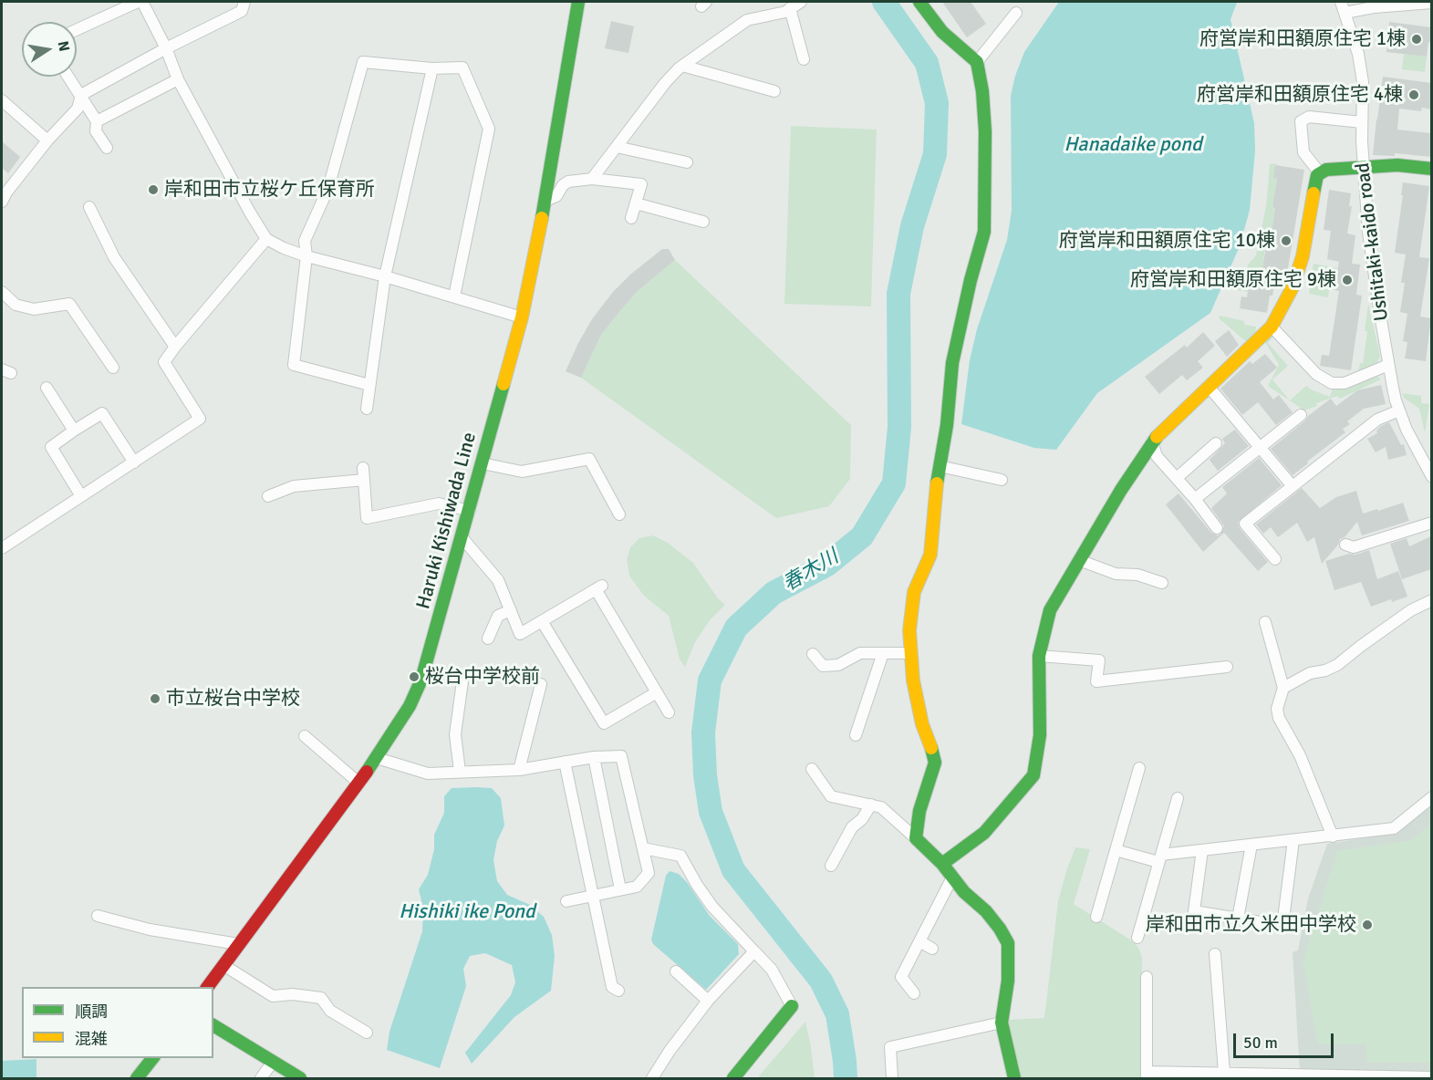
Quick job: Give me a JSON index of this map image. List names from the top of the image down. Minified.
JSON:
{"streets":{"street":["Ushitaki-kaido road","Haruki Kishiwada Line"]},"water":["Hanadaike pond","春木川","Hishiki ike Pond"],"places":["府営岸和田額原住宅 1棟","府営岸和田額原住宅 4棟","岸和田市立桜ケ丘保育所","府営岸和田額原住宅 10棟","府営岸和田額原住宅 9棟","桜台中学校前","市立桜台中学校","岸和田市立久米田中学校"],"legend":["順調","混雑"],"scale_bar":"50 m","north":"right"}
